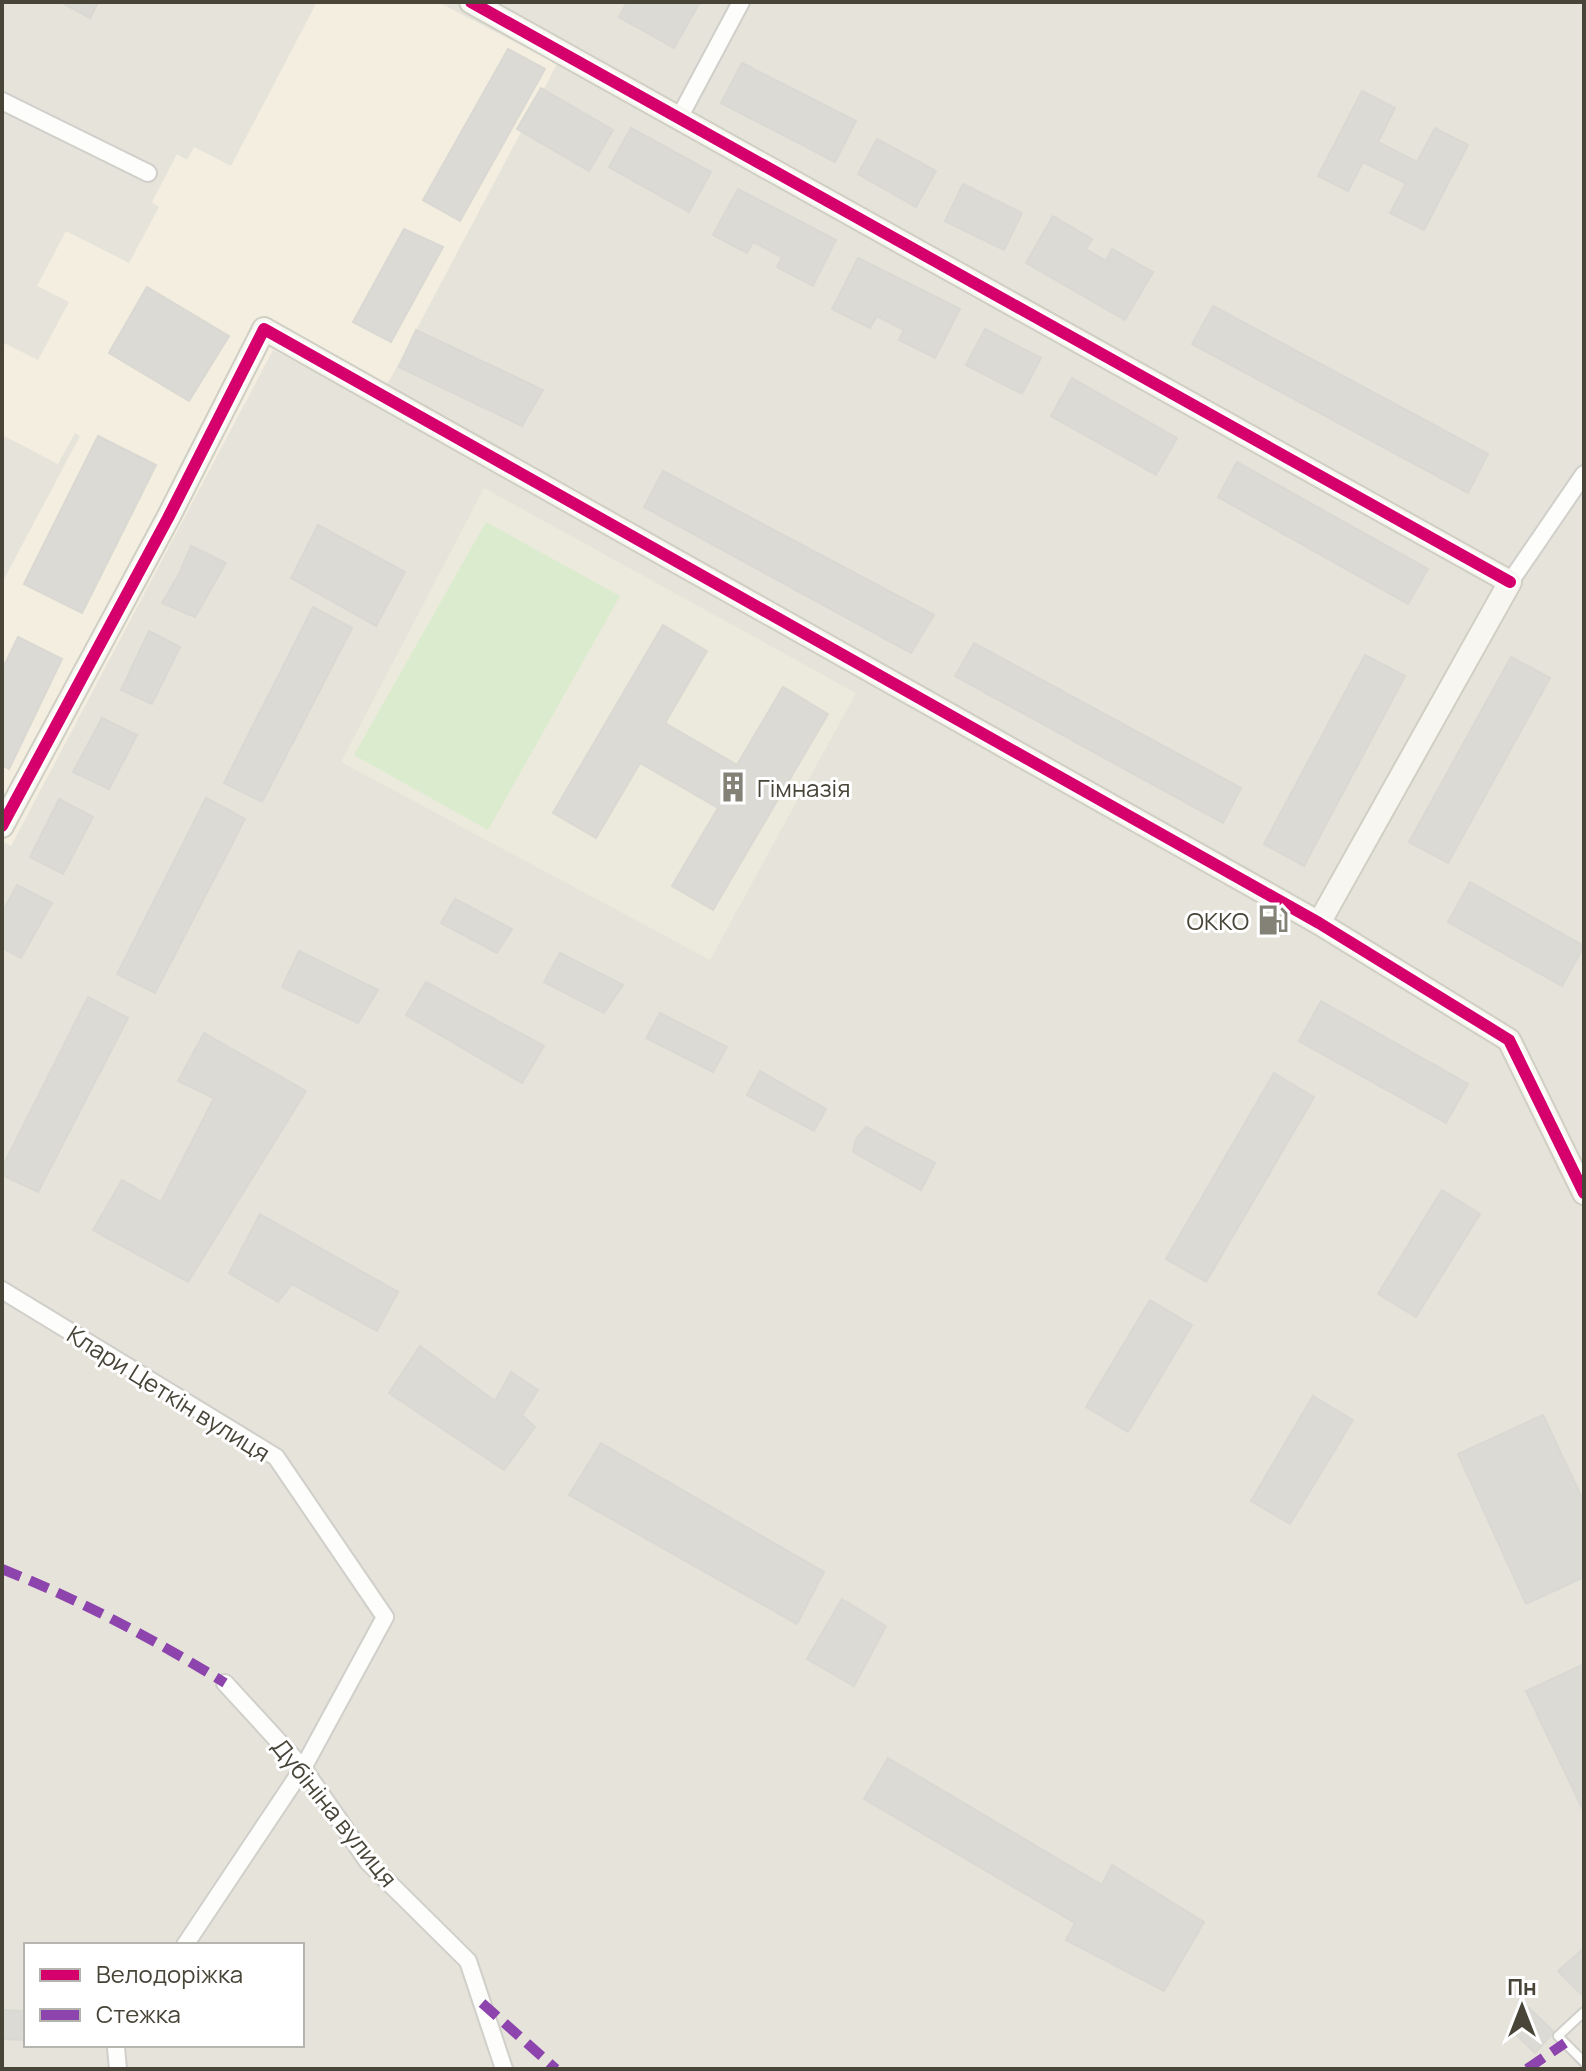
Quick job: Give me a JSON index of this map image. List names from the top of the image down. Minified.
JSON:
{"streets":{"street":["Клари Цеткін вулиця","Дубініна вулиця"]},"crossings":[["Клари Цеткін вулиця","Дубініна вулиця"]],"places":{"building":["Гімназія"],"fuel station":["ОККО"]},"legend":["Велодоріжка","Стежка"],"north":"top"}
